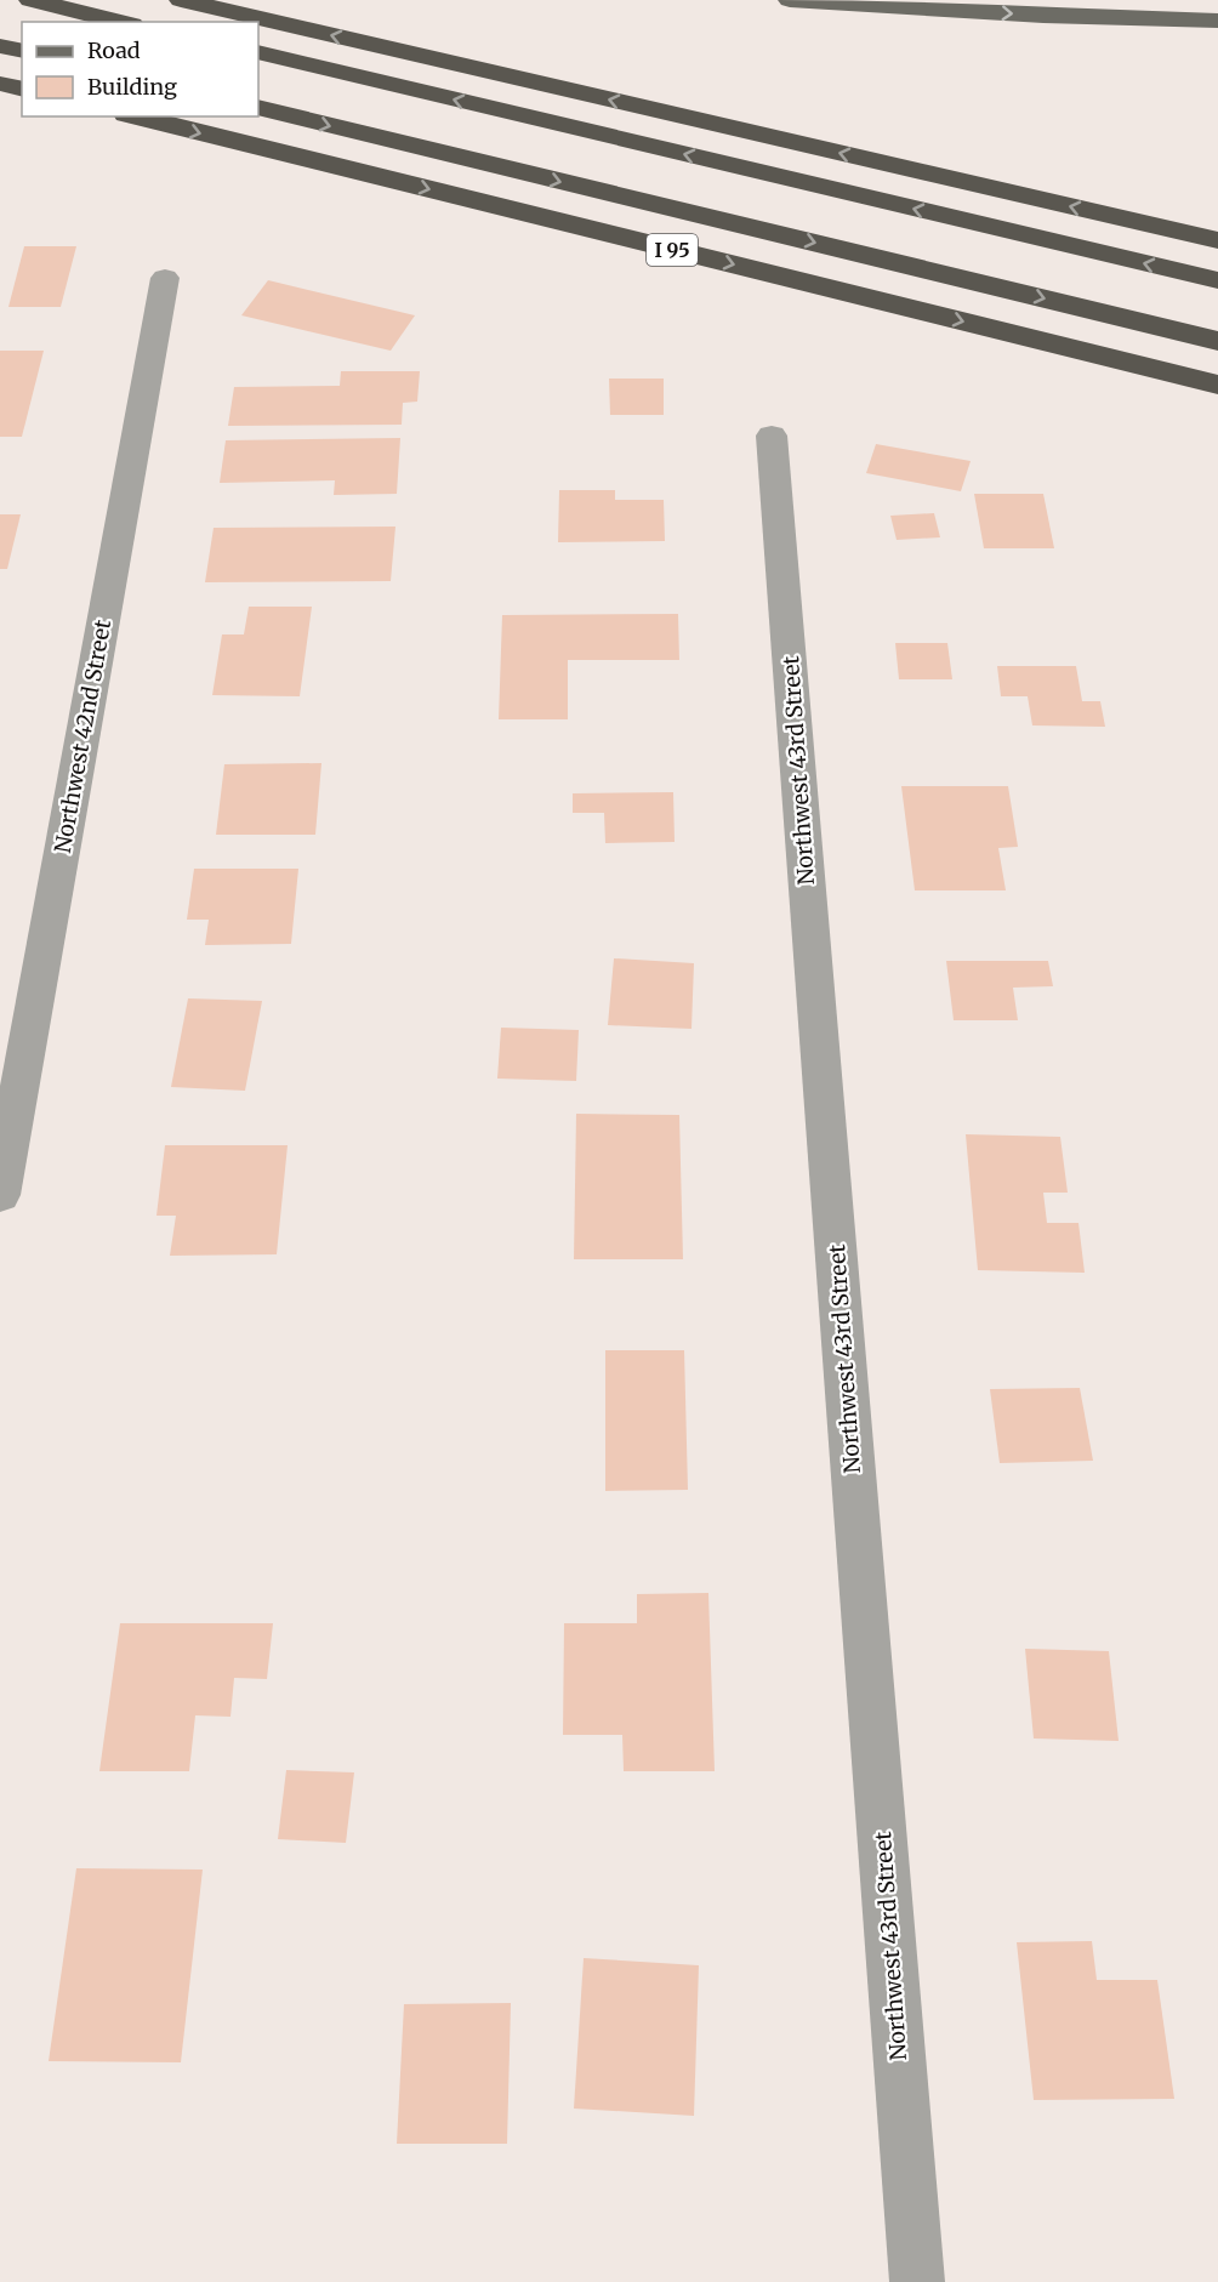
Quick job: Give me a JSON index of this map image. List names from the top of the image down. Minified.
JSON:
{"streets":{"highway":["I 95"],"street":["Northwest 42nd Street","Northwest 43rd Street"]},"legend":["Road","Building"]}
